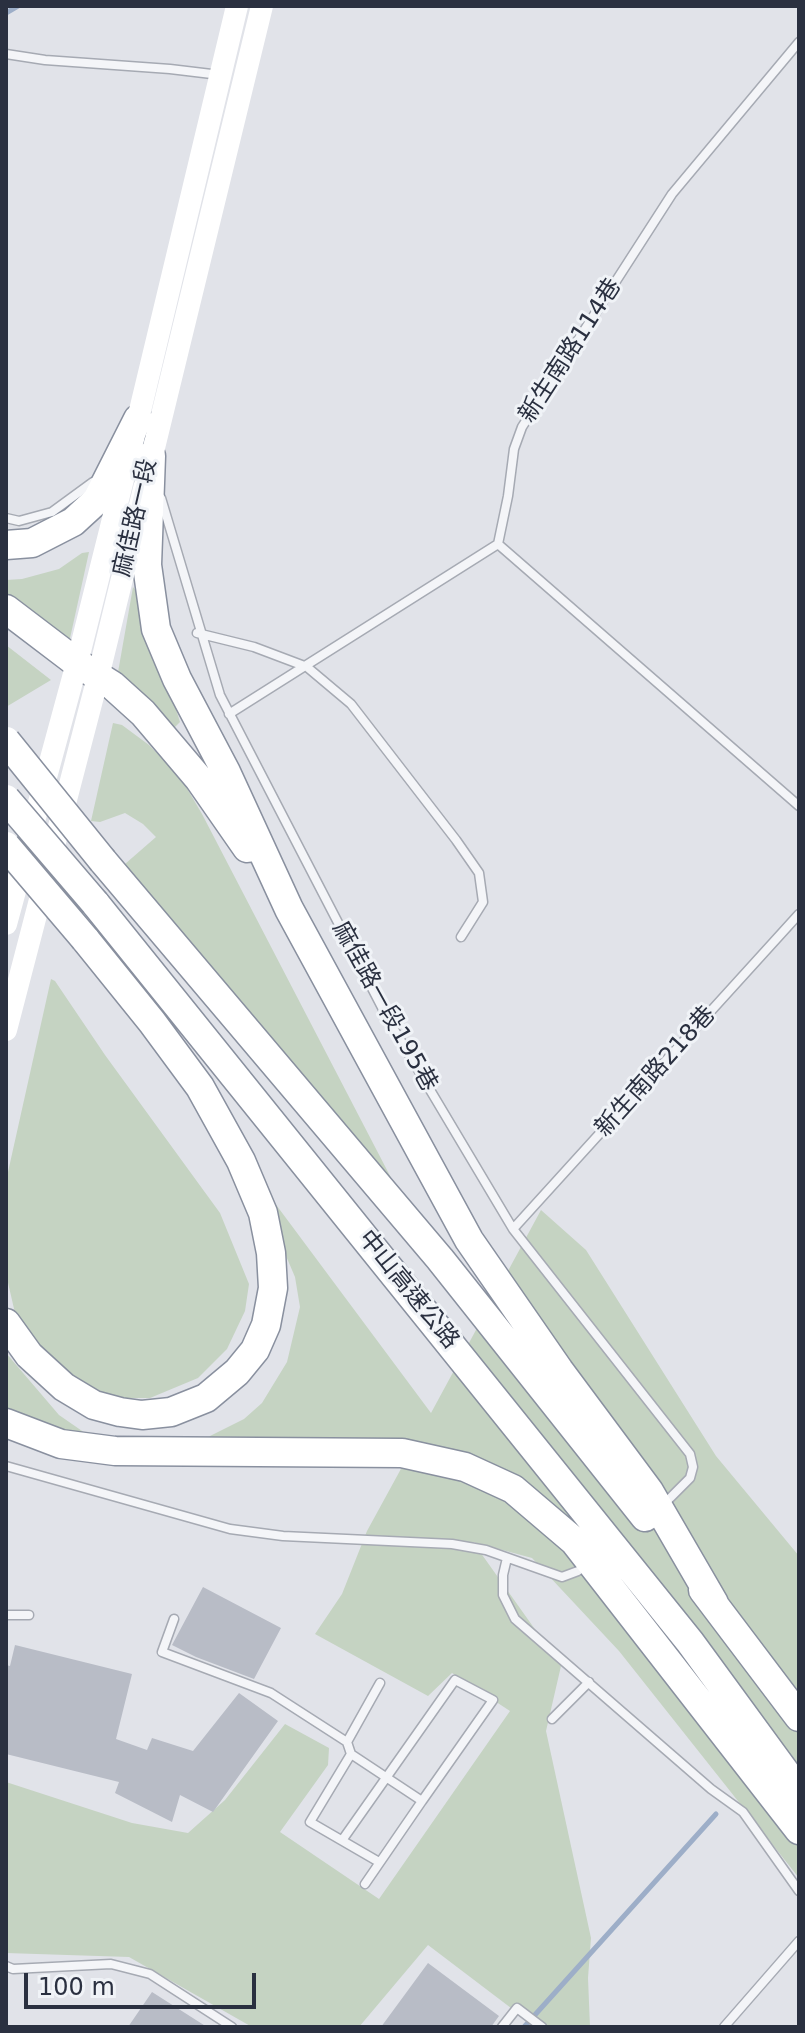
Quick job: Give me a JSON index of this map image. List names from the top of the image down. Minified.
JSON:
{"streets":{"highway":["中山高速公路"],"main road":["麻佳路一段"],"lane":["新生南路114巷","麻佳路一段195巷","新生南路218巷"]},"crossings":[["麻佳路一段","麻佳路一段195巷"],["麻佳路一段195巷","新生南路218巷"]],"scale_bar":"100 m"}
